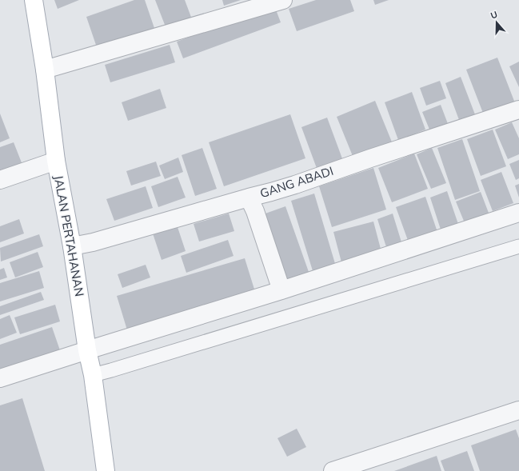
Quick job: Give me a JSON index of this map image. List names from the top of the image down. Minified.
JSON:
{"streets":{"main road":["JALAN PERTAHANAN"],"street":["GANG ABADI"]},"crossings":[["GANG ABADI","JALAN PERTAHANAN"]],"north":"top"}
